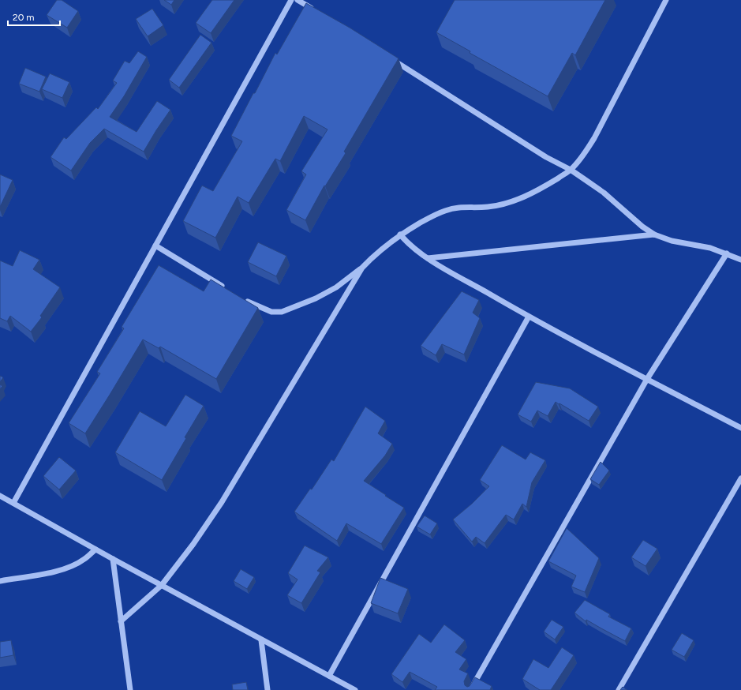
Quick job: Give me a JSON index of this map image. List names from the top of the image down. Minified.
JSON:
{"scale_bar":"20 m"}
